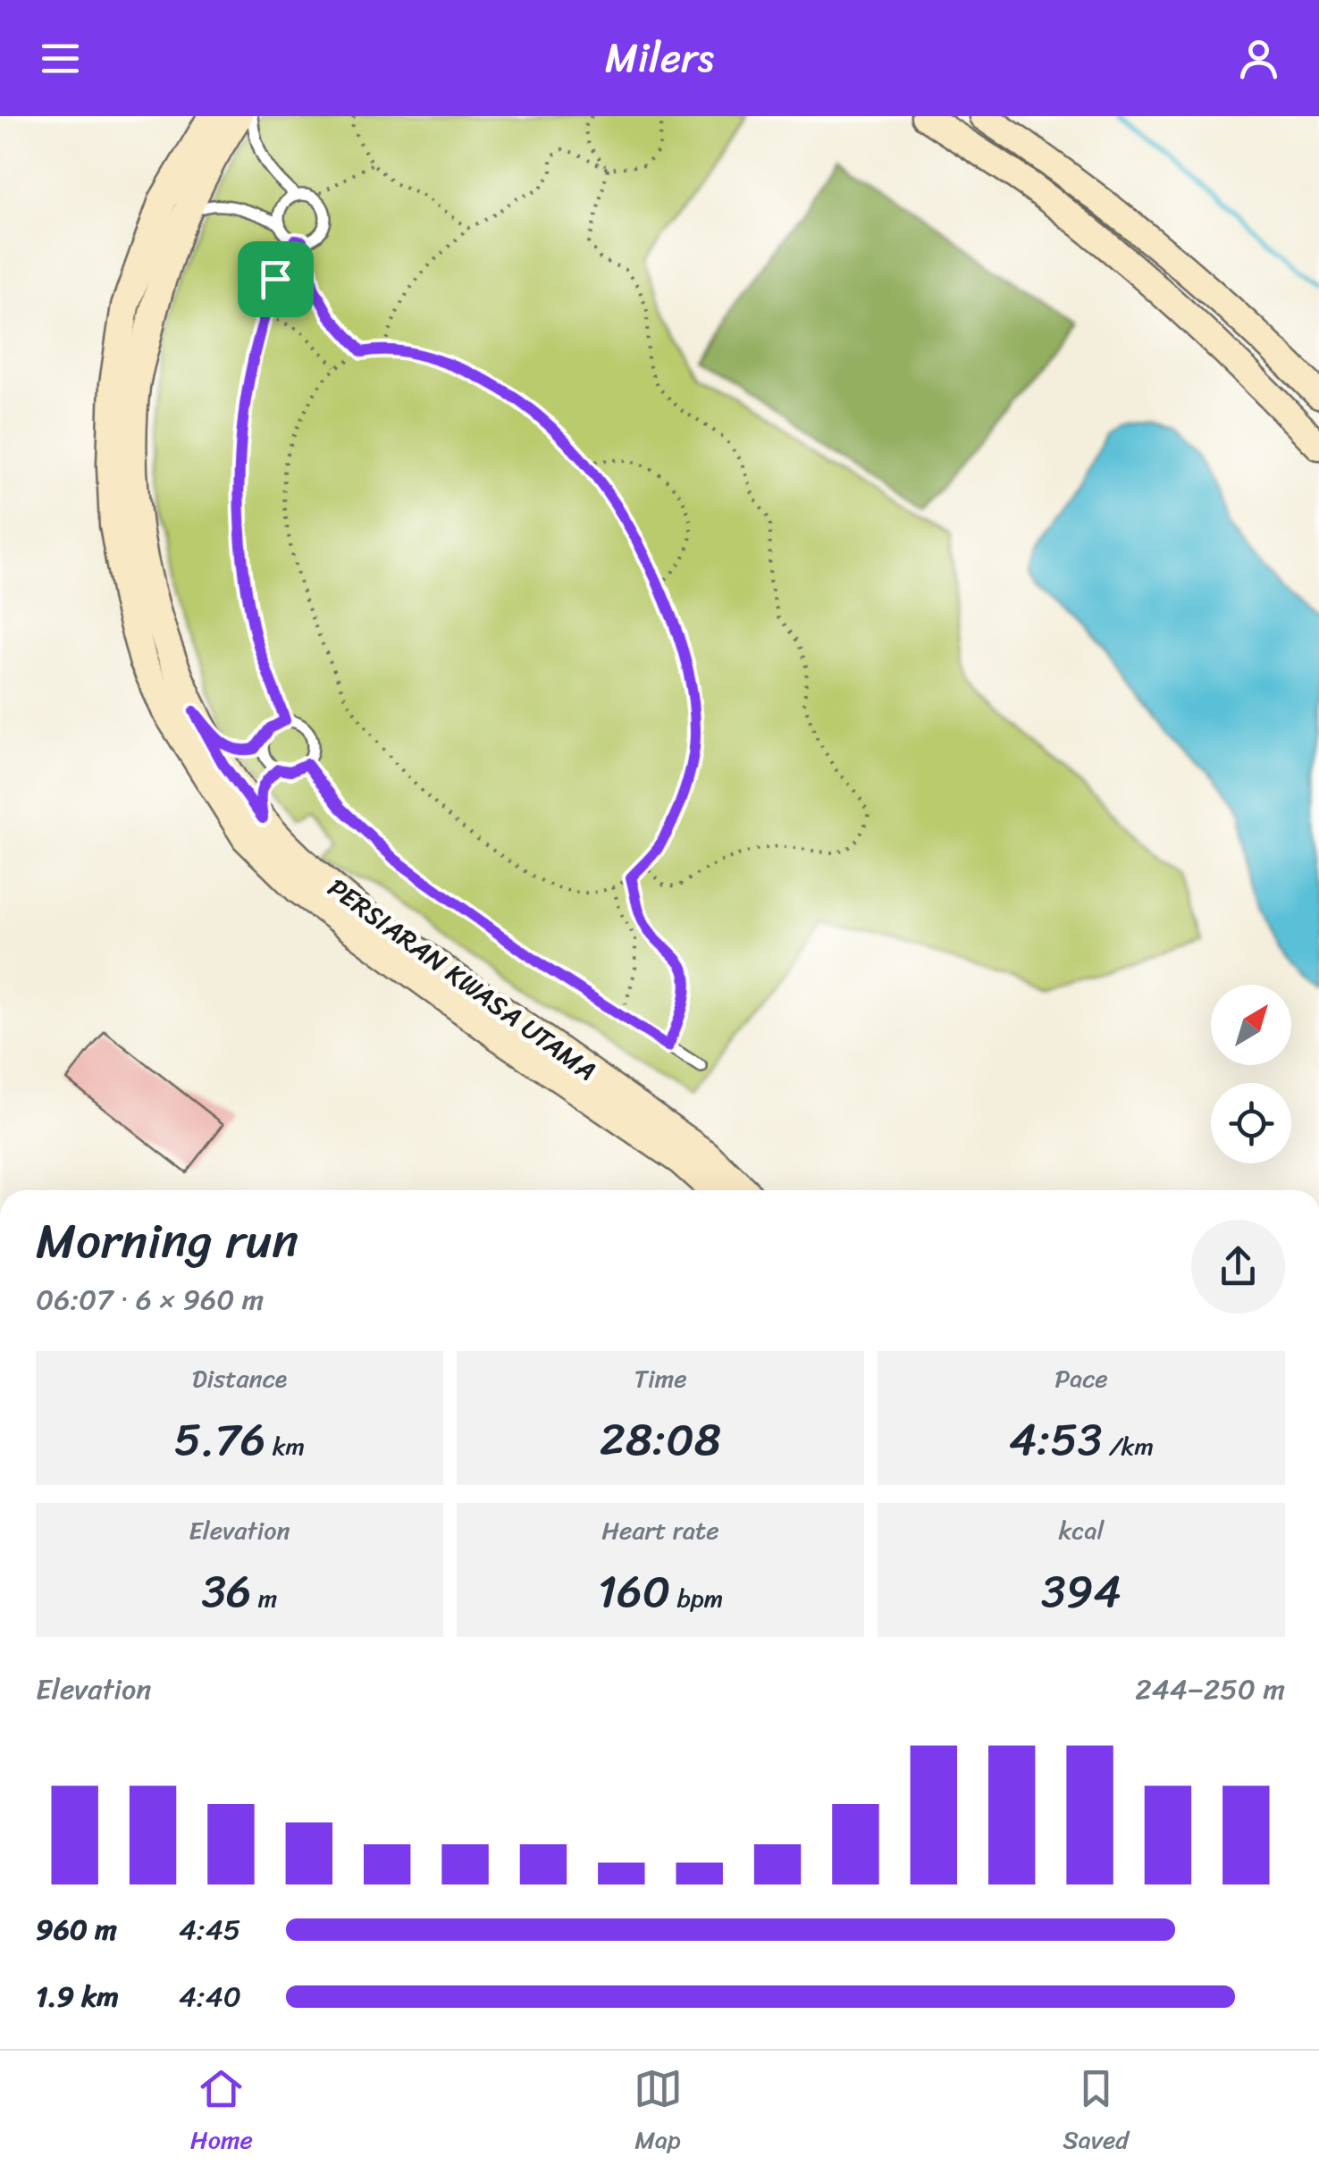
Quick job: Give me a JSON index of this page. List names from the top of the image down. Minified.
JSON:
{"streets":{"main road":["PERSIARAN KWASA UTAMA"]},"north":"top right","page":{"header":"Milers","heading":["Morning run","06:07 · 6 × 960 m"],"stats":[["Distance","5.76 km"],["Time","28:08"],["Pace","4:53 /km"],["Elevation","36 m"],["Heart rate","160 bpm"],["kcal","394"]],"chart":["Elevation","244–250 m"],"list":[{"name":"960 m","note":"4:45"},{"name":"1.9 km","note":"4:40"}],"tabs":["Home","Map","Saved"]}}
